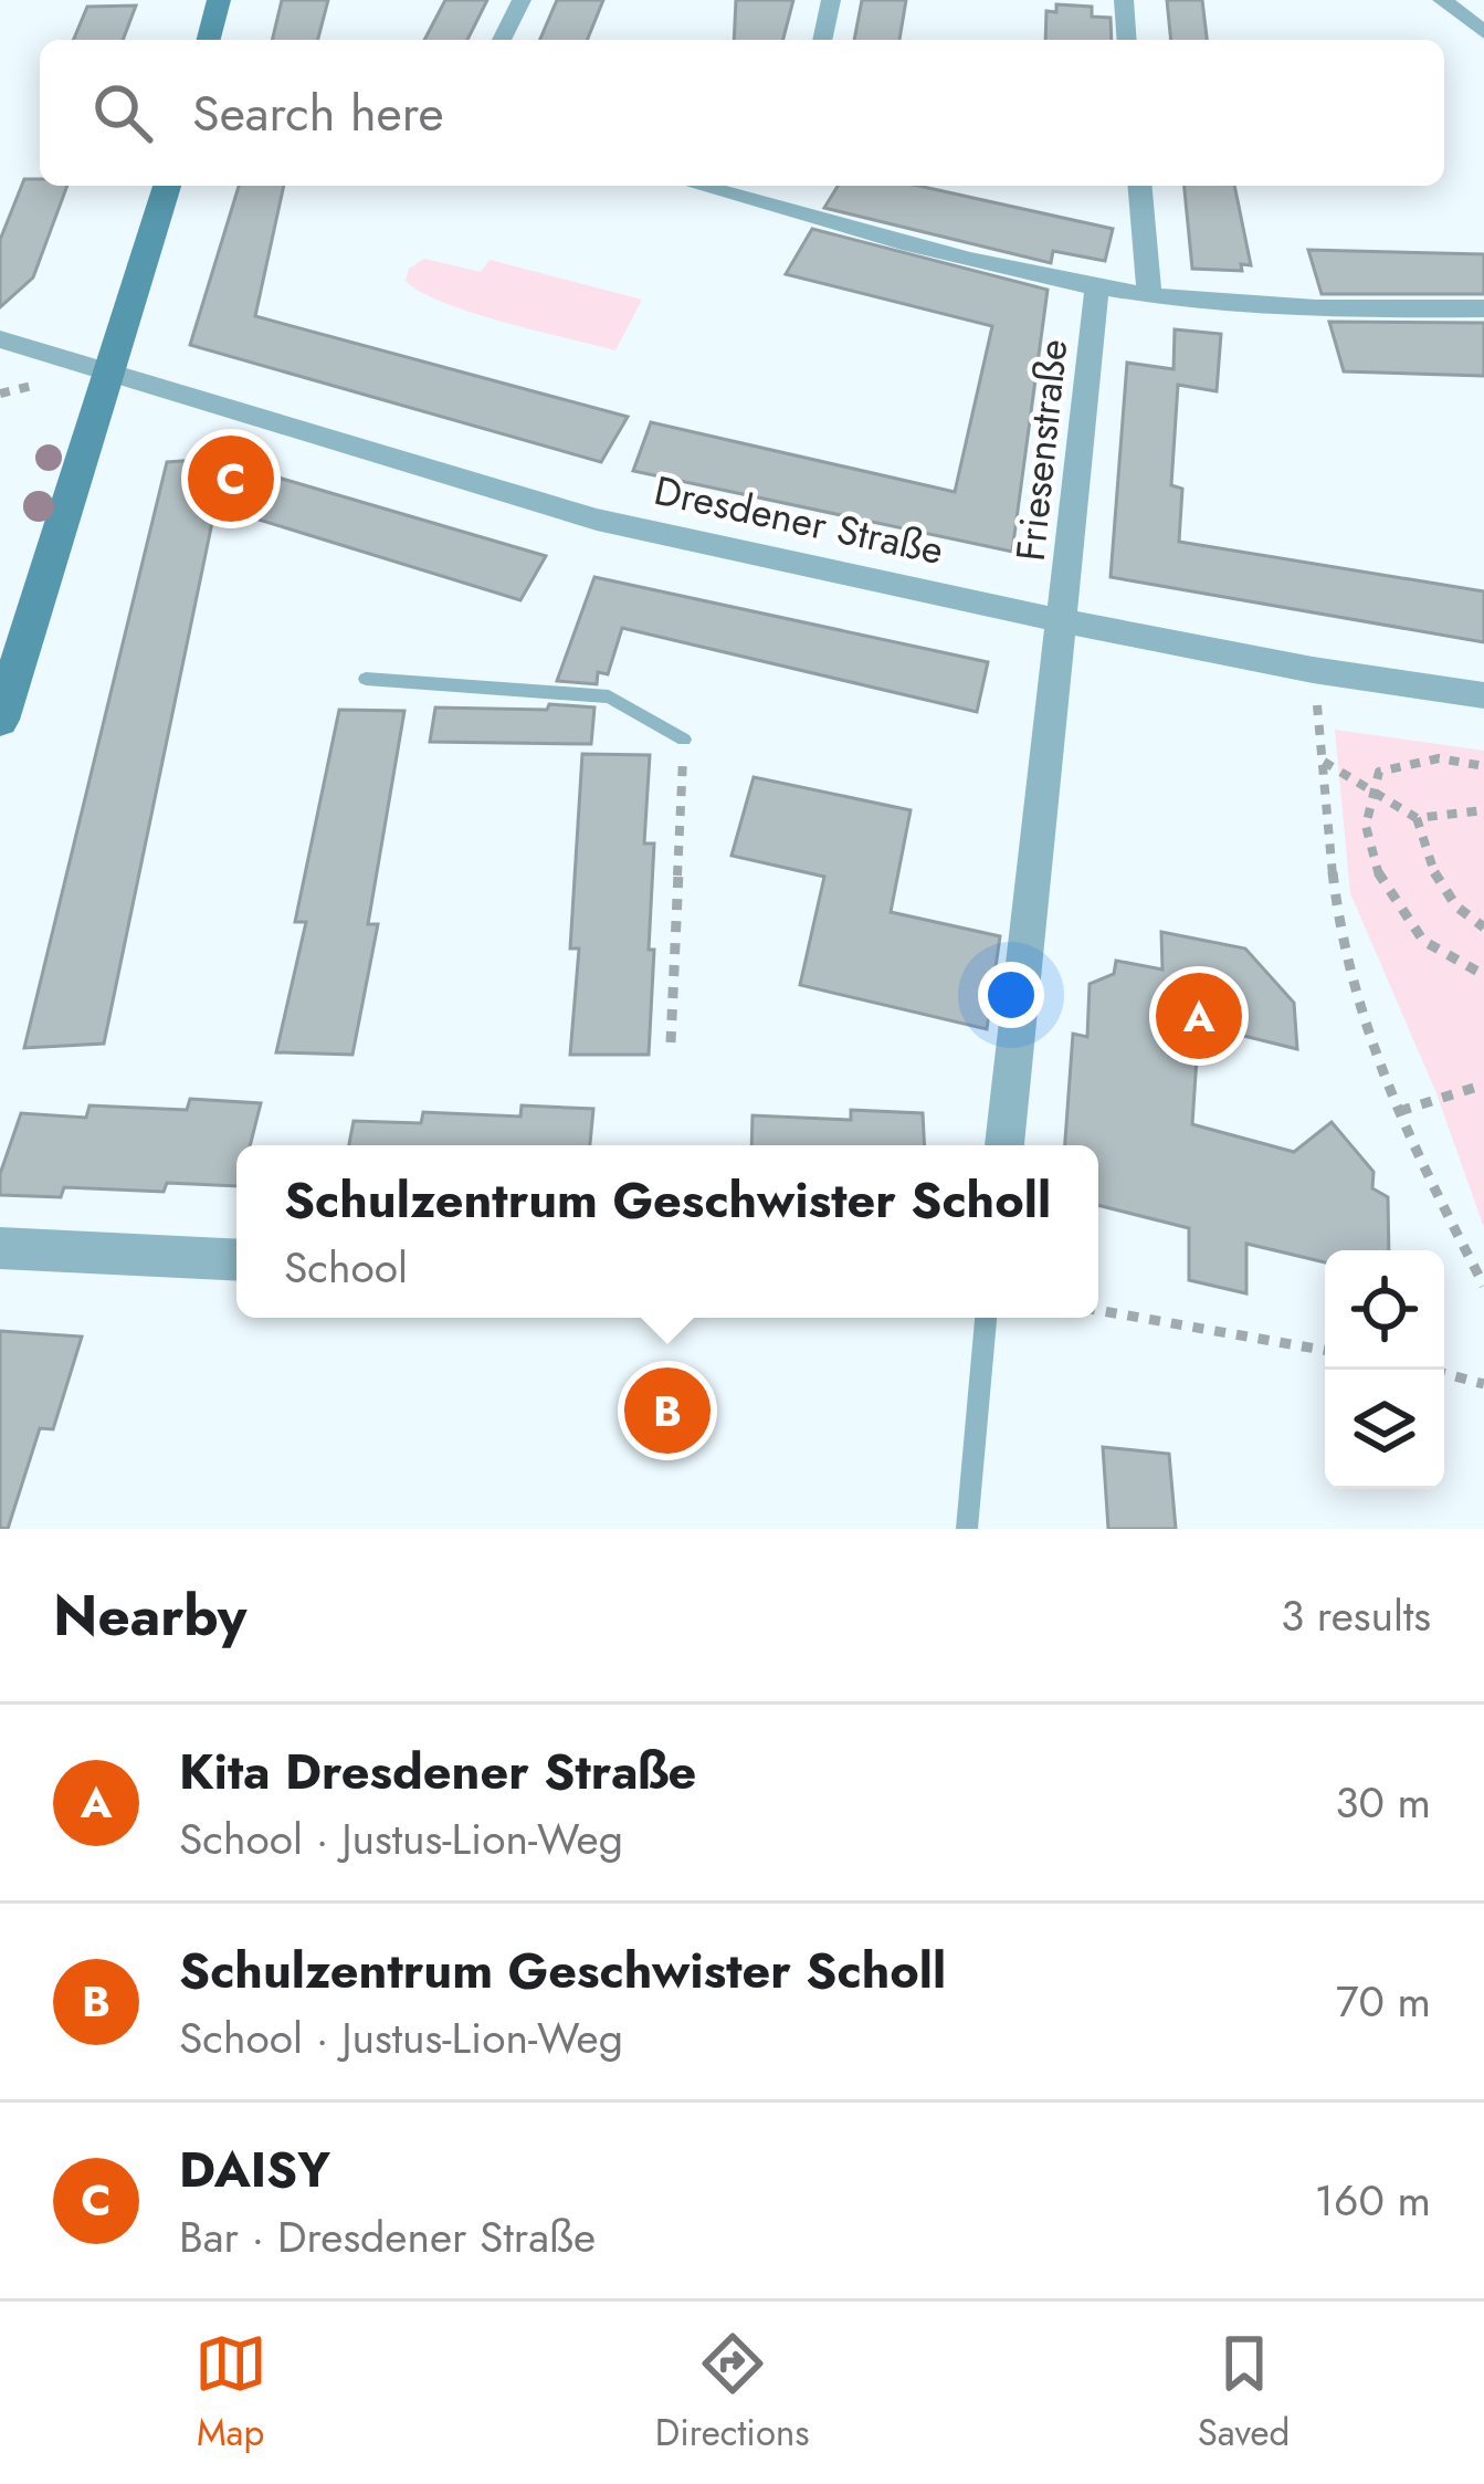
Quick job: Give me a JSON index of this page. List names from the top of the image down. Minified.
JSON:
{"streets":{"street":["Friesenstraße","Dresdener Straße"]},"crossings":[["Friesenstraße","Dresdener Straße"]],"page":{"search":"Search here","pins":["C","A","B"],"popup":["Schulzentrum Geschwister Scholl","School"],"heading":["Nearby","3 results"],"list":[{"mark":"A","name":"Kita Dresdener Straße","note":"School · Justus-Lion-Weg","value":"30 m"},{"mark":"B","name":"Schulzentrum Geschwister Scholl","note":"School · Justus-Lion-Weg","value":"70 m"},{"mark":"C","name":"DAISY","note":"Bar · Dresdener Straße","value":"160 m"}],"nav":["Map","Directions","Saved"]}}
